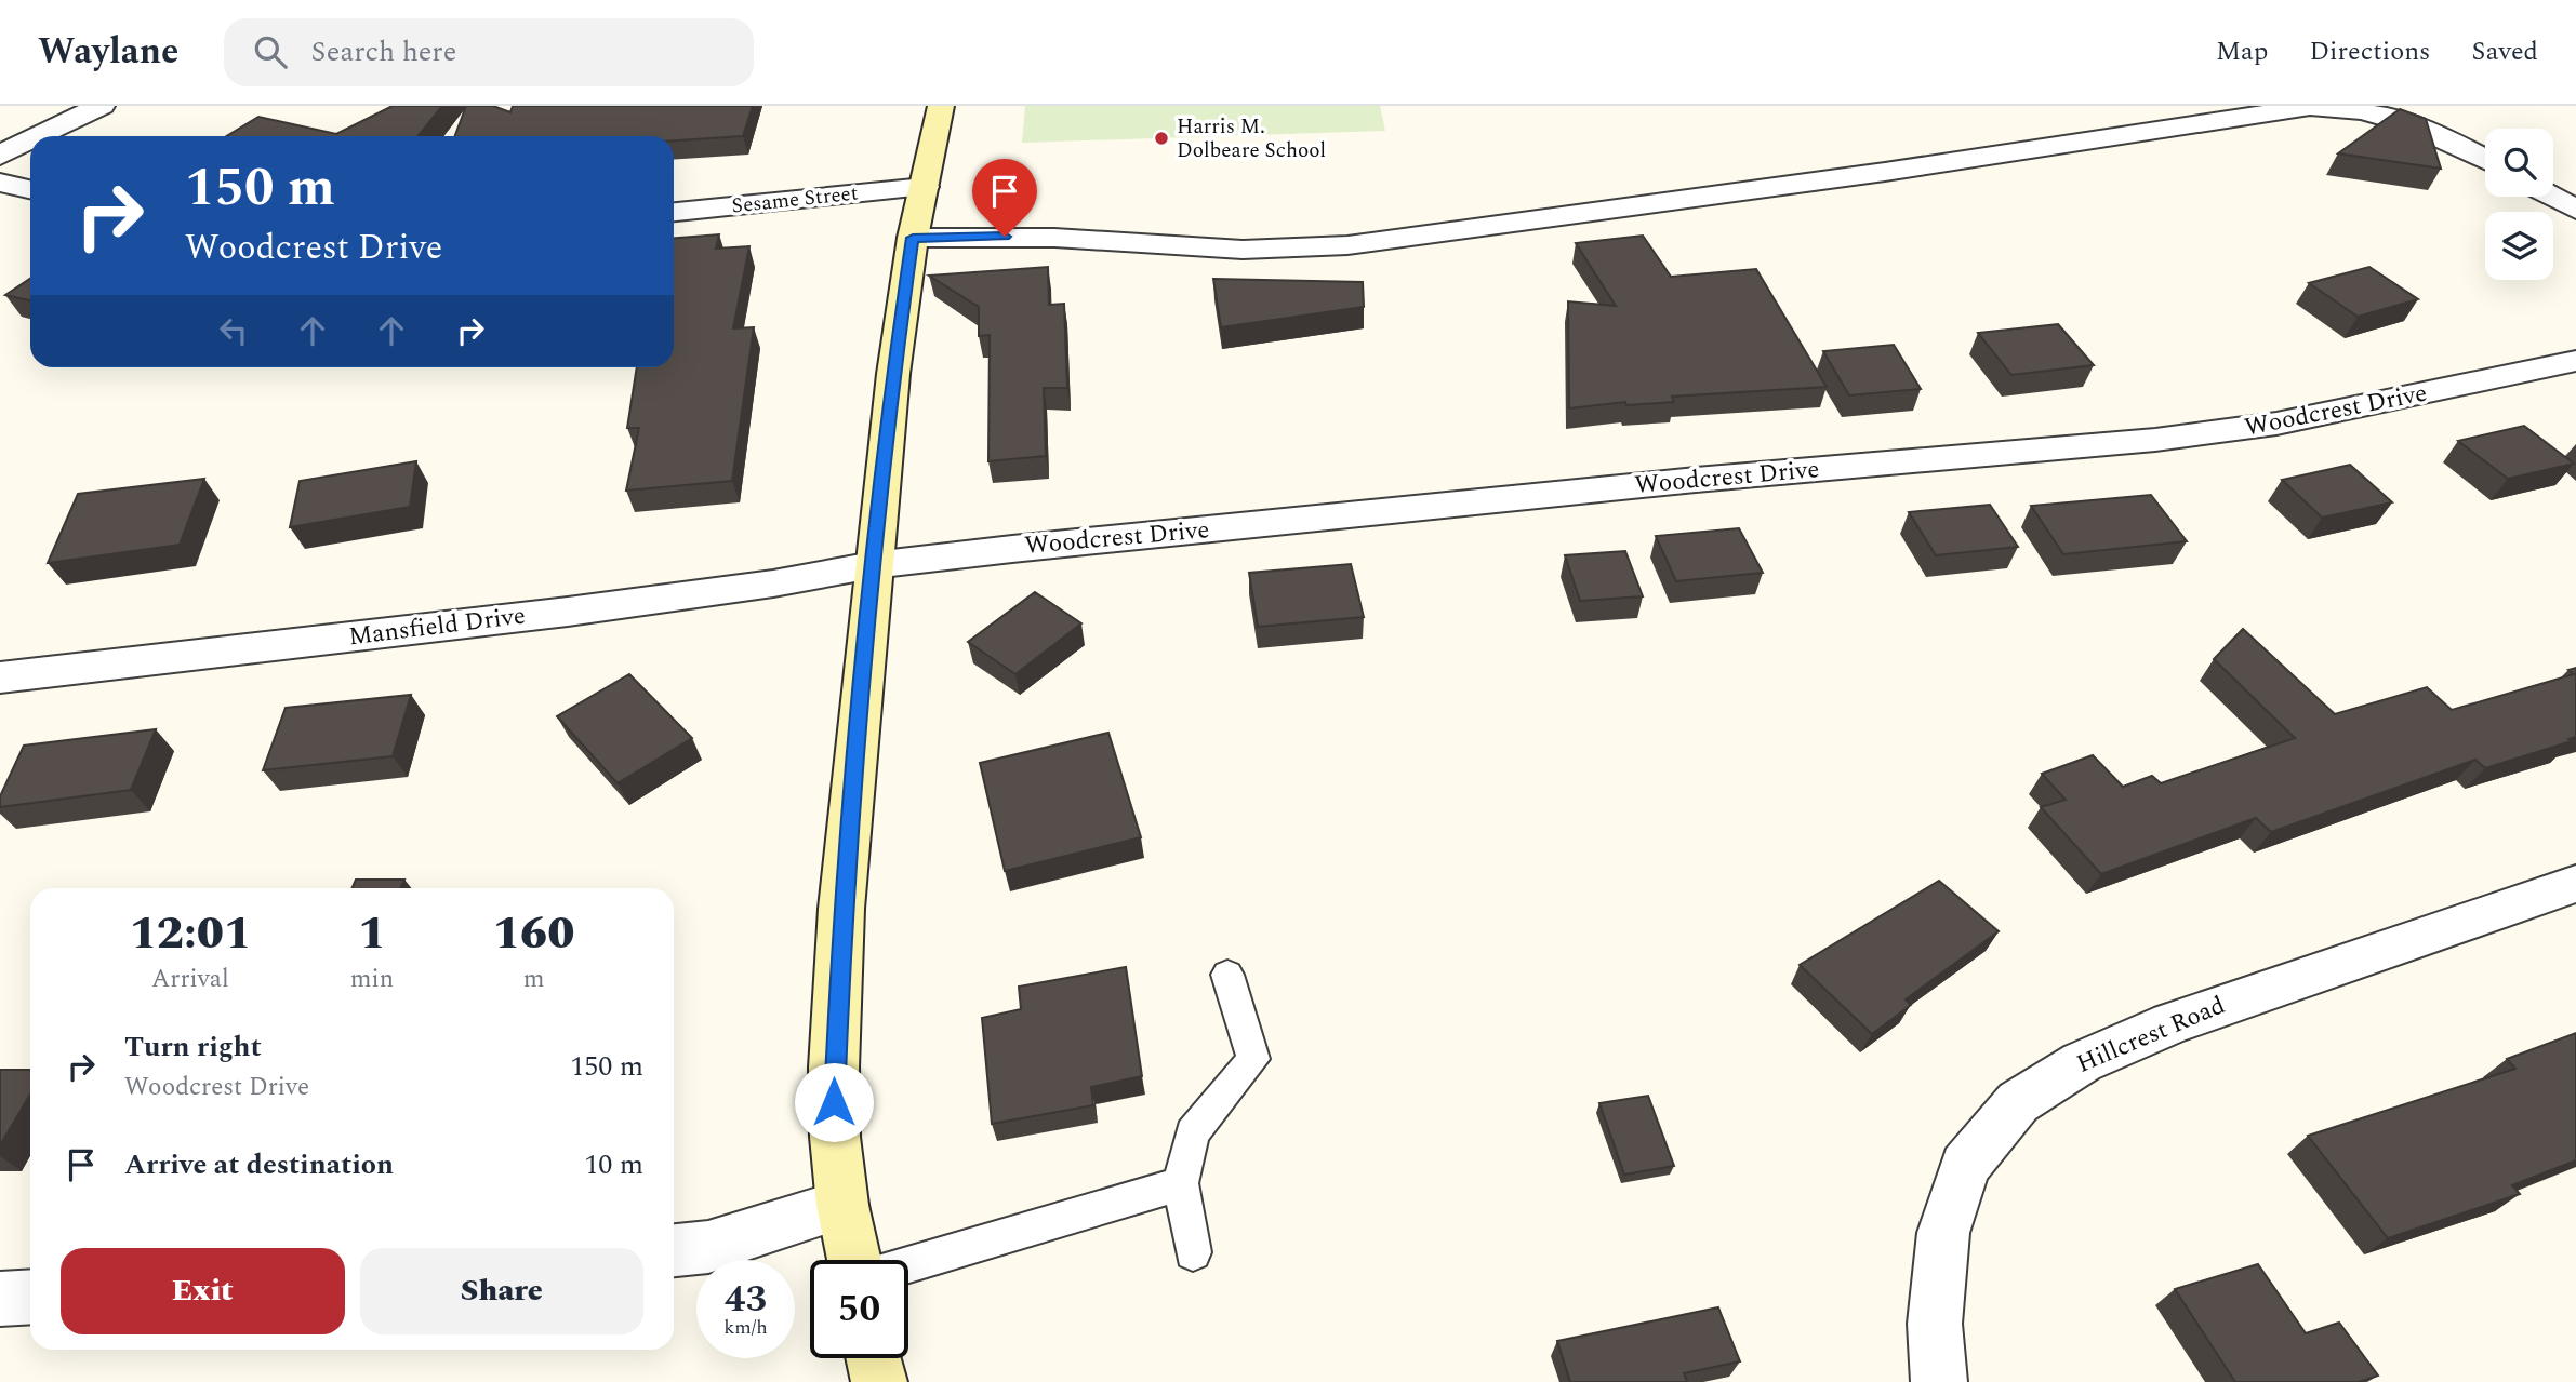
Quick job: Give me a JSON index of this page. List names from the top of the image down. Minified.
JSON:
{"streets":{"street":["Sesame Street","Woodcrest Drive","Mansfield Drive","Hillcrest Road"]},"crossings":[["Woodcrest Drive","Mansfield Drive"]],"places":["Harris M. Dolbeare School"],"page":{"header":"Waylane","search":"Search here","nav":["Map","Directions","Saved"],"turn":["150 m","Woodcrest Drive"],"eta":["12:01","Arrival","1","min","160","m"],"list":[{"name":"Turn right","note":"Woodcrest Drive","value":"150 m"},{"name":"Arrive at destination","value":"10 m"}],"buttons":["Exit","Share"],"speed":"43 km/h","limit":"50"}}
